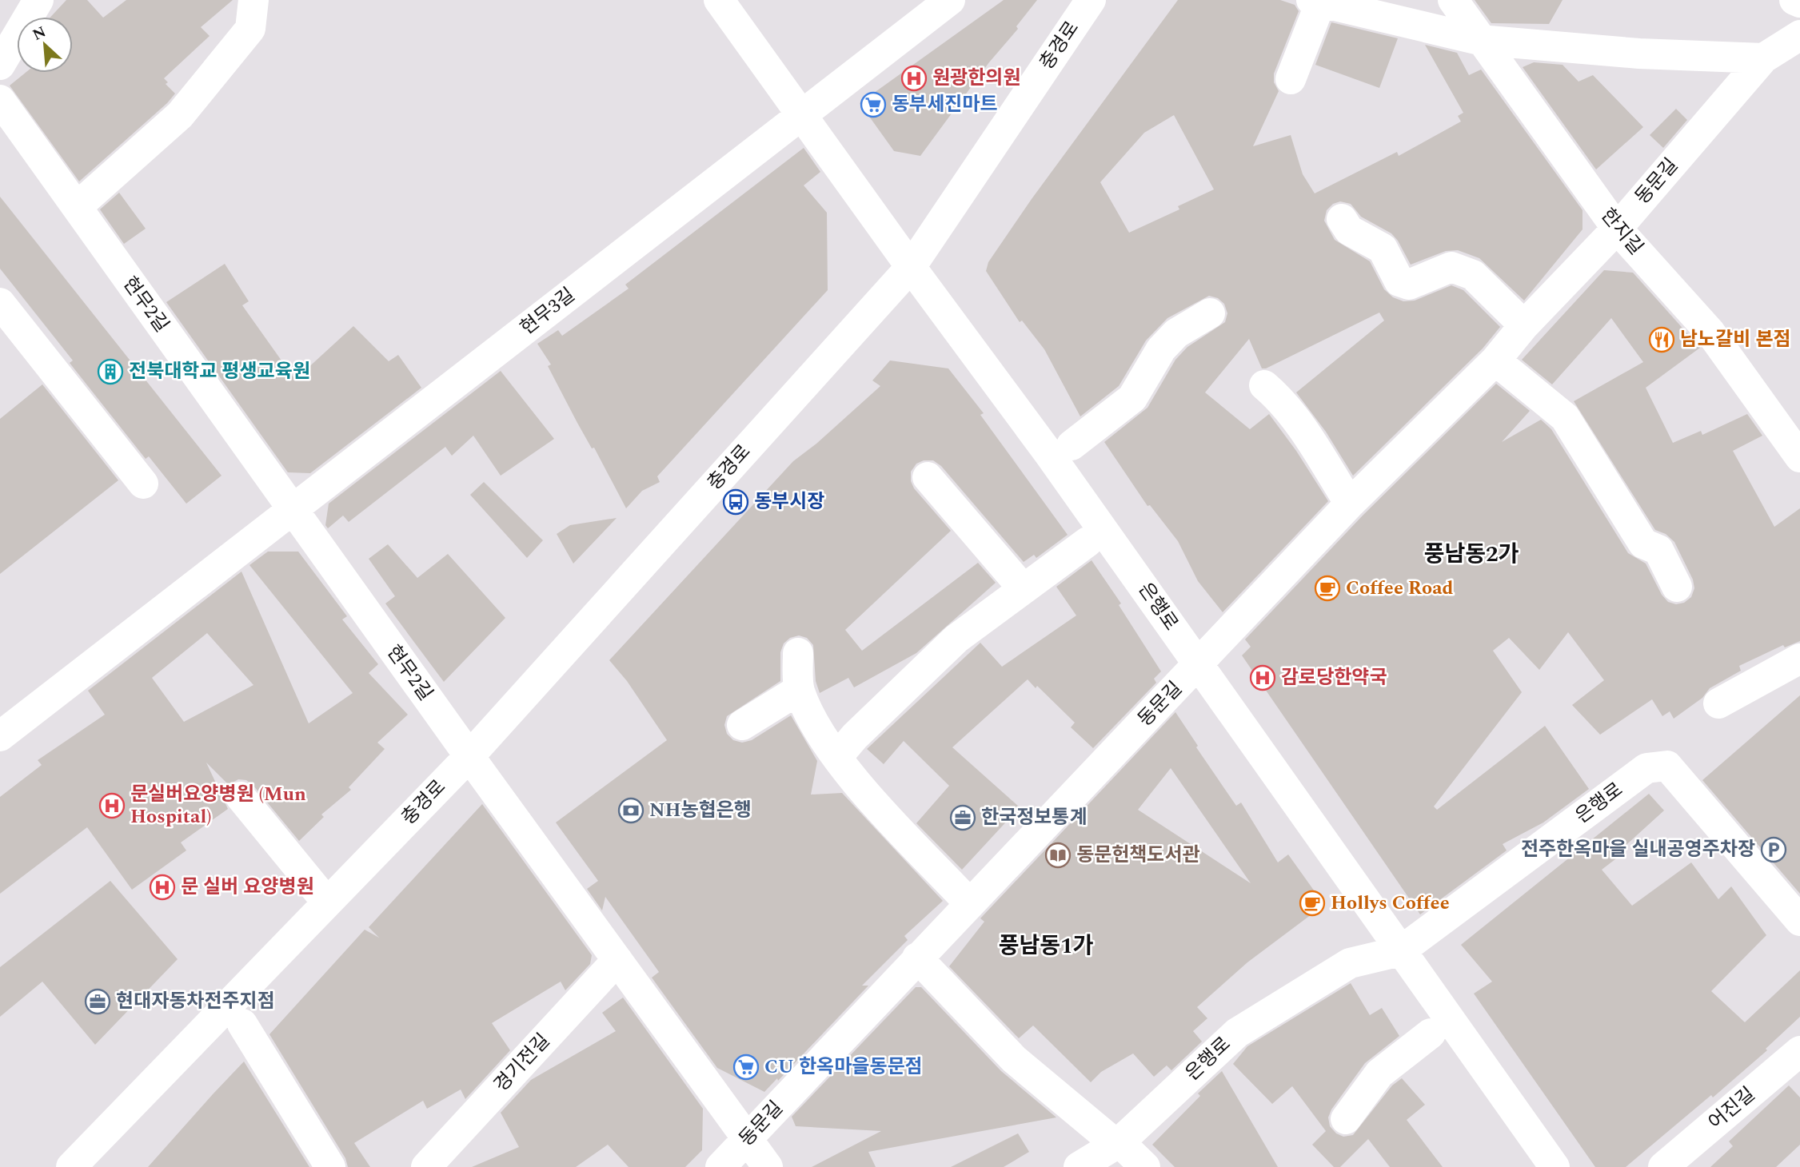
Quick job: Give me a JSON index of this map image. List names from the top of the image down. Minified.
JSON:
{"streets":{"street":["충경로","동문길","한지길","현무2길","현무3길","은행로","경기전길","어진길"]},"crossings":[["충경로","현무2길"],["충경로","은행로"],["동문길","한지길"],["동문길","은행로"],["현무2길","현무3길"]],"districts":["풍남동2가","풍남동1가"],"places":{"hospital":["원광한의원","감로당한약국","문실버요양병원 (Mun Hospital)","문 실버 요양병원"],"supermarket":["동부세진마트","CU 한옥마을동문점"],"restaurant":["남노갈비 본점"],"building":["전북대학교 평생교육원"],"bus stop":["동부시장"],"cafe":["Coffee Road","Hollys Coffee"],"bank":["NH농협은행"],"office":["한국정보통계","현대자동차전주지점"],"parking":["전주한옥마을 실내공영주차장"],"library":["동문헌책도서관"]},"north":"top left"}
